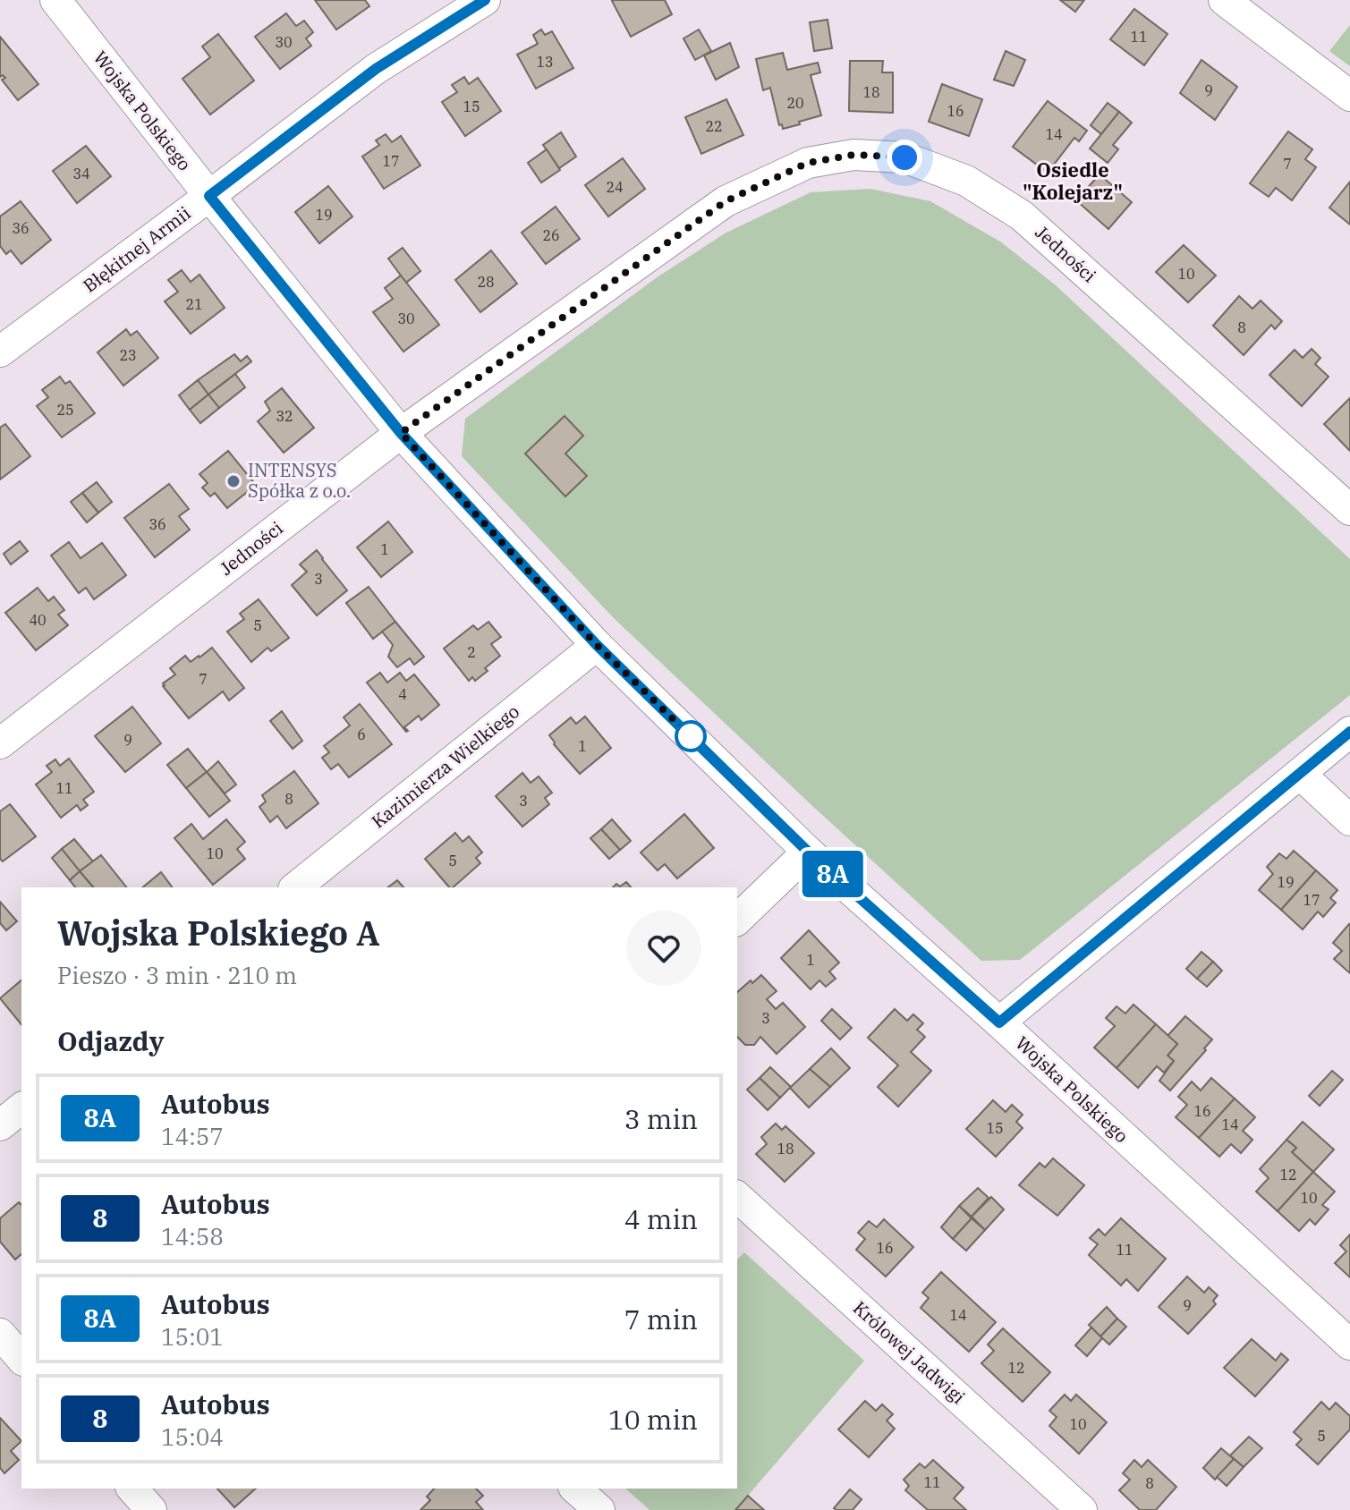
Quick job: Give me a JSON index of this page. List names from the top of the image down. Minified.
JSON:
{"streets":{"street":["Wojska Polskiego","Błękitnej Armii","Jedności","Kazimierza Wielkiego","Królowej Jadwigi"]},"crossings":[["Wojska Polskiego","Błękitnej Armii"],["Wojska Polskiego","Jedności"],["Wojska Polskiego","Kazimierza Wielkiego"]],"districts":["Osiedle \"Kolejarz\""],"places":["INTENSYS Spółka z o.o."],"lines":["bus line 8A"],"house_numbers":["11","30","13","9","18","20","15","16","22","14","17","7","34","24","19","36","26","10","28","21","30","8","23","25","32","36","1","3","40","5","2","7","4","6","9","1","11","8","3","10","5","19","17","1","3","16","14","15","18","12","10","16","11","9","14","12","10","5","11","8"],"page":{"on_map":"8A","heading":[["Wojska Polskiego A","Pieszo · 3 min · 210 m"],"Odjazdy"],"list":[{"mark":"8A","name":"Autobus","note":"14:57","value":"3 min"},{"mark":"8","name":"Autobus","note":"14:58","value":"4 min"},{"mark":"8A","name":"Autobus","note":"15:01","value":"7 min"},{"mark":"8","name":"Autobus","note":"15:04","value":"10 min"}]}}
